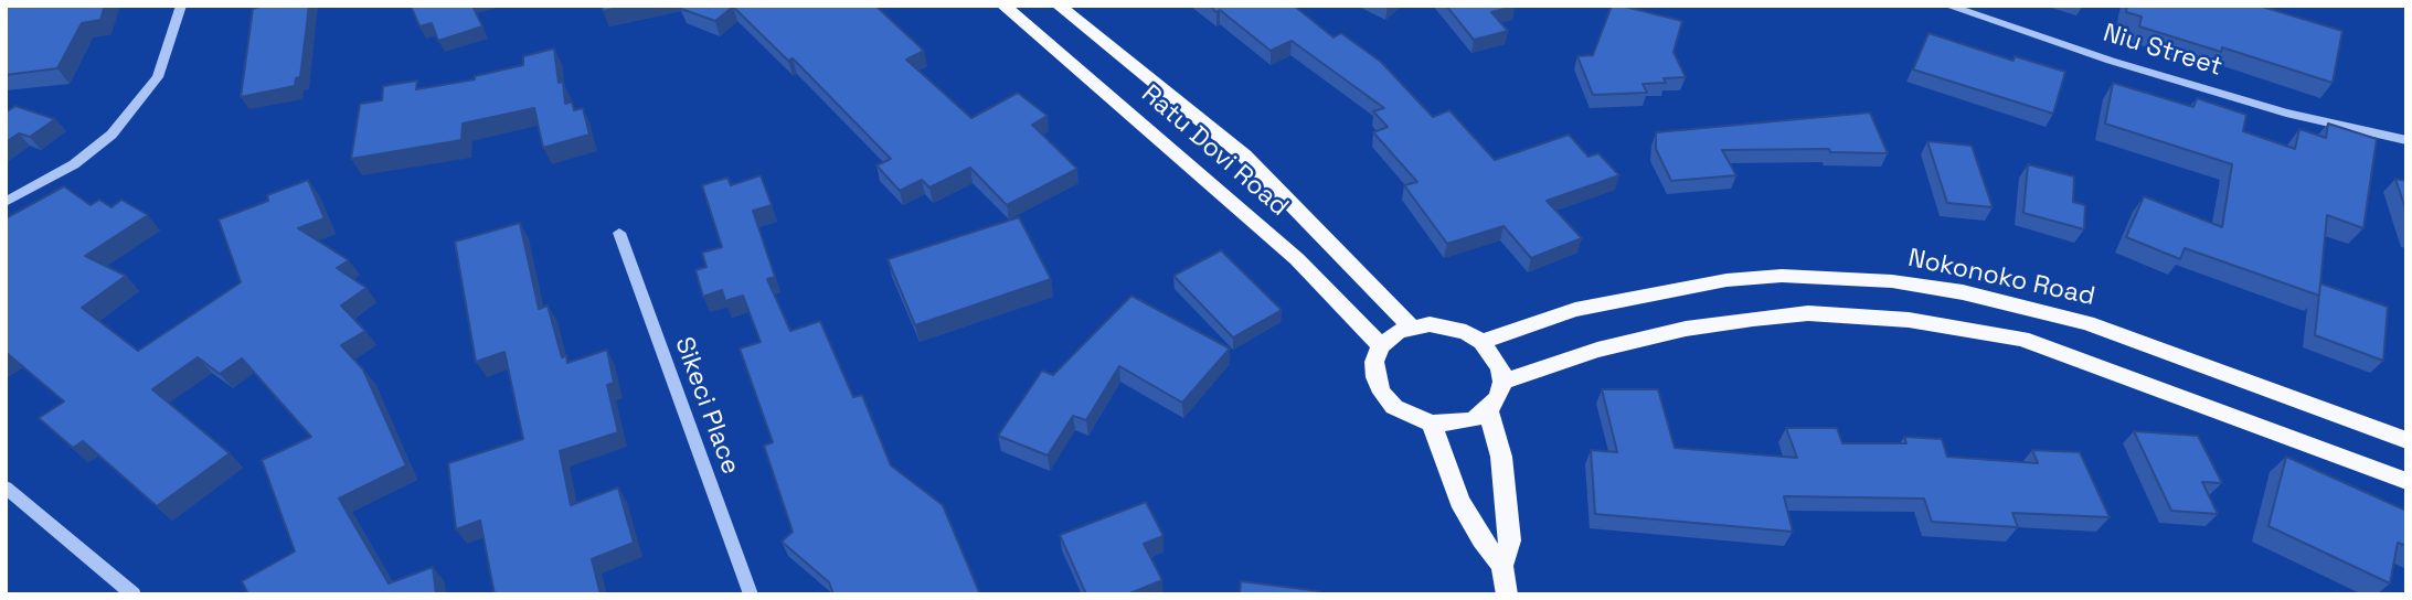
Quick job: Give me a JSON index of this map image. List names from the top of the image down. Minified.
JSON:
{"streets":{"main road":["Ratu Dovi Road","Nokonoko Road"],"street":["Niu Street","Sikeci Place"]},"crossings":[["Ratu Dovi Road","Nokonoko Road"]]}
